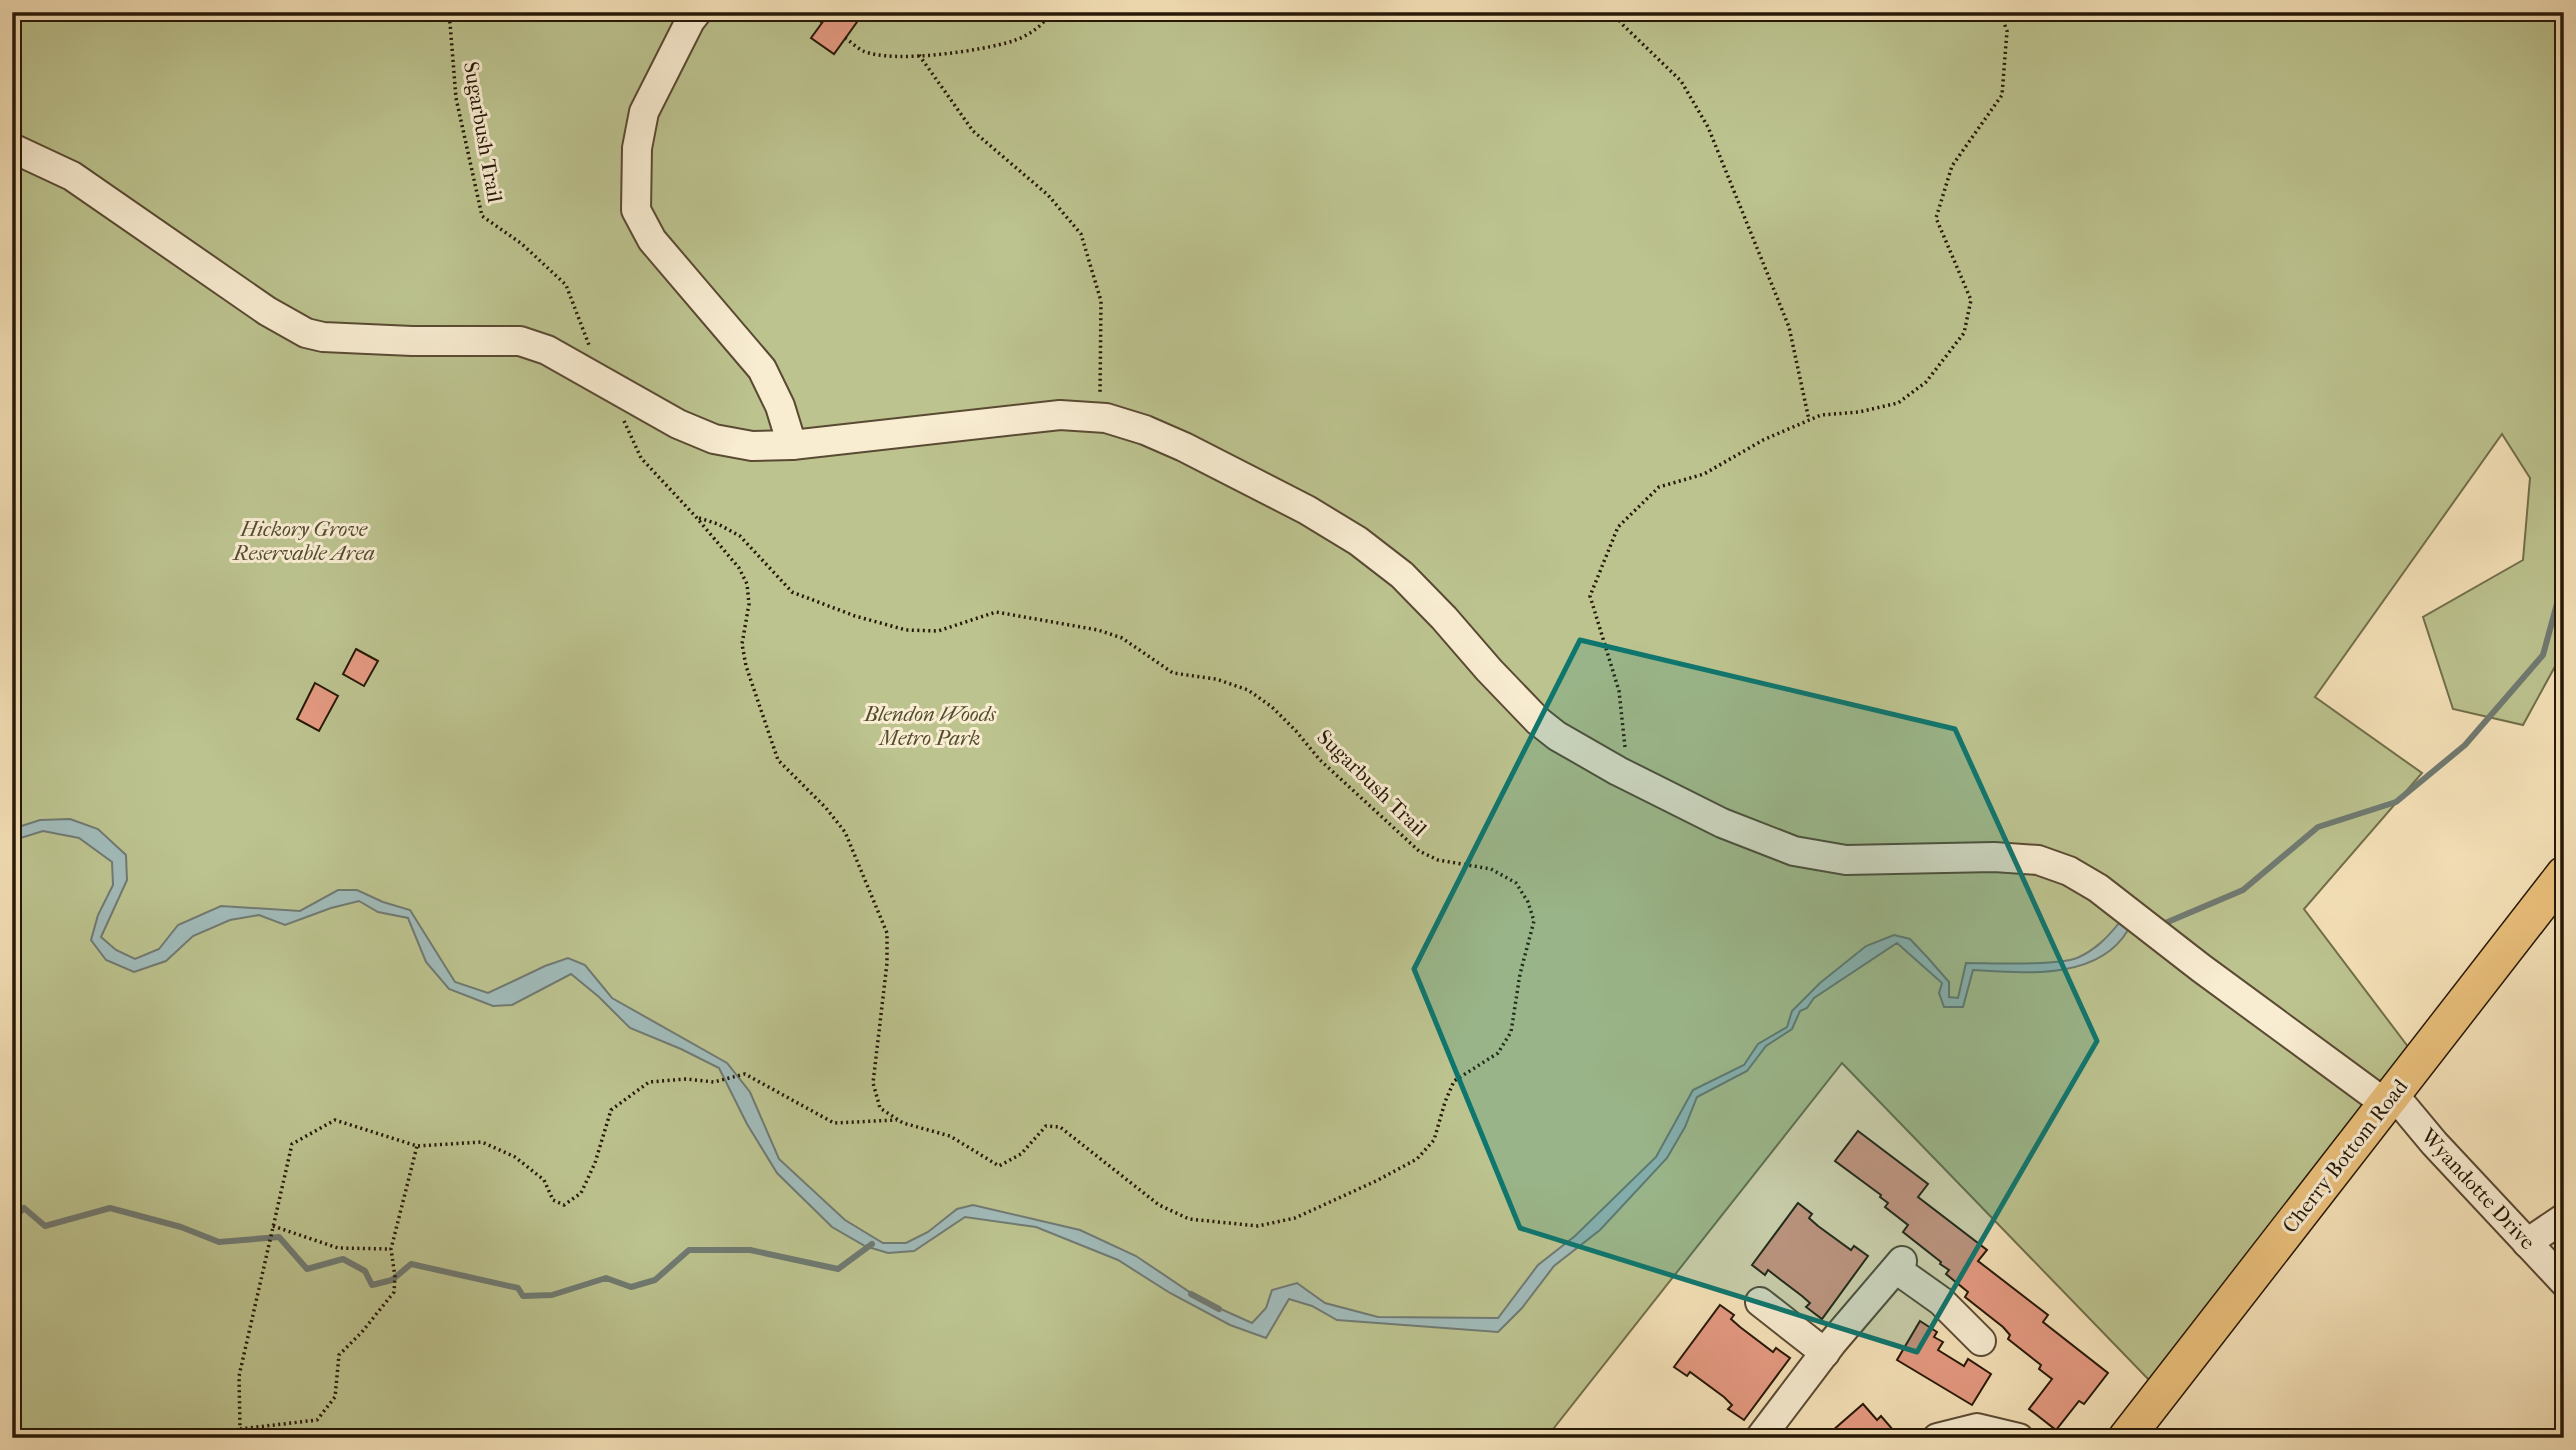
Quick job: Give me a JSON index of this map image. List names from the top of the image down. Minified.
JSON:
{"streets":{"main road":["Cherry Bottom Road"],"street":["Wyandotte Drive"],"path":["Sugarbush Trail"]},"crossings":[["Sugarbush Trail","Wyandotte Drive"],["Cherry Bottom Road","Wyandotte Drive"]],"parks":["Hickory Grove Reservable Area","Blendon Woods Metro Park"]}
